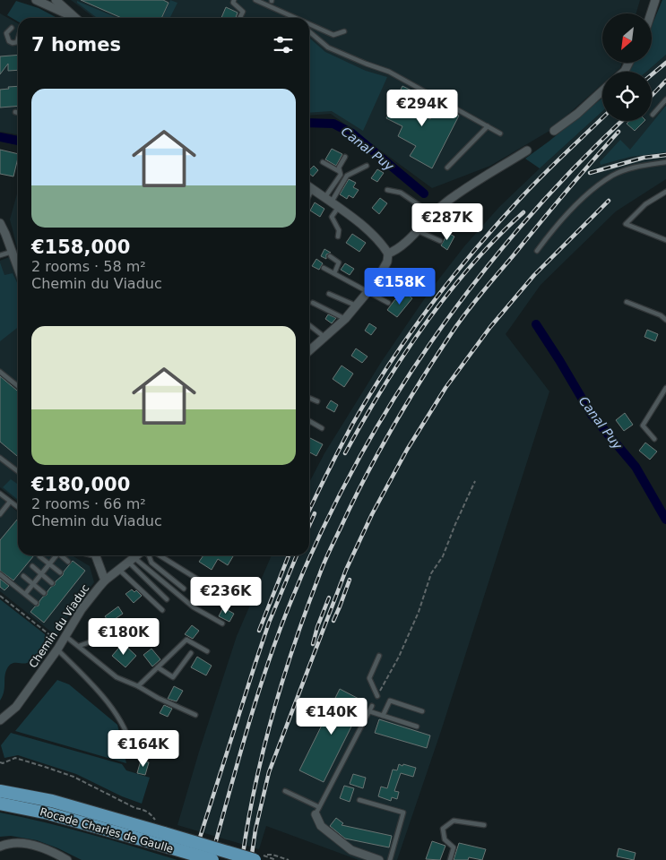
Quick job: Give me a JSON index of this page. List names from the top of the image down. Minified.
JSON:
{"streets":{"main road":["Rocade Charles de Gaulle"],"street":["Chemin du Viaduc"]},"water":["Canal Puy"],"north":"bottom left","page":{"heading":"7 homes","list":[{"name":"€158,000","note":"2 rooms · 58 m² · Chemin du Viaduc"},{"name":"€180,000","note":"2 rooms · 66 m² · Chemin du Viaduc"}],"price":["€294K","€287K","€158K","€236K","€180K","€140K","€164K"]}}
